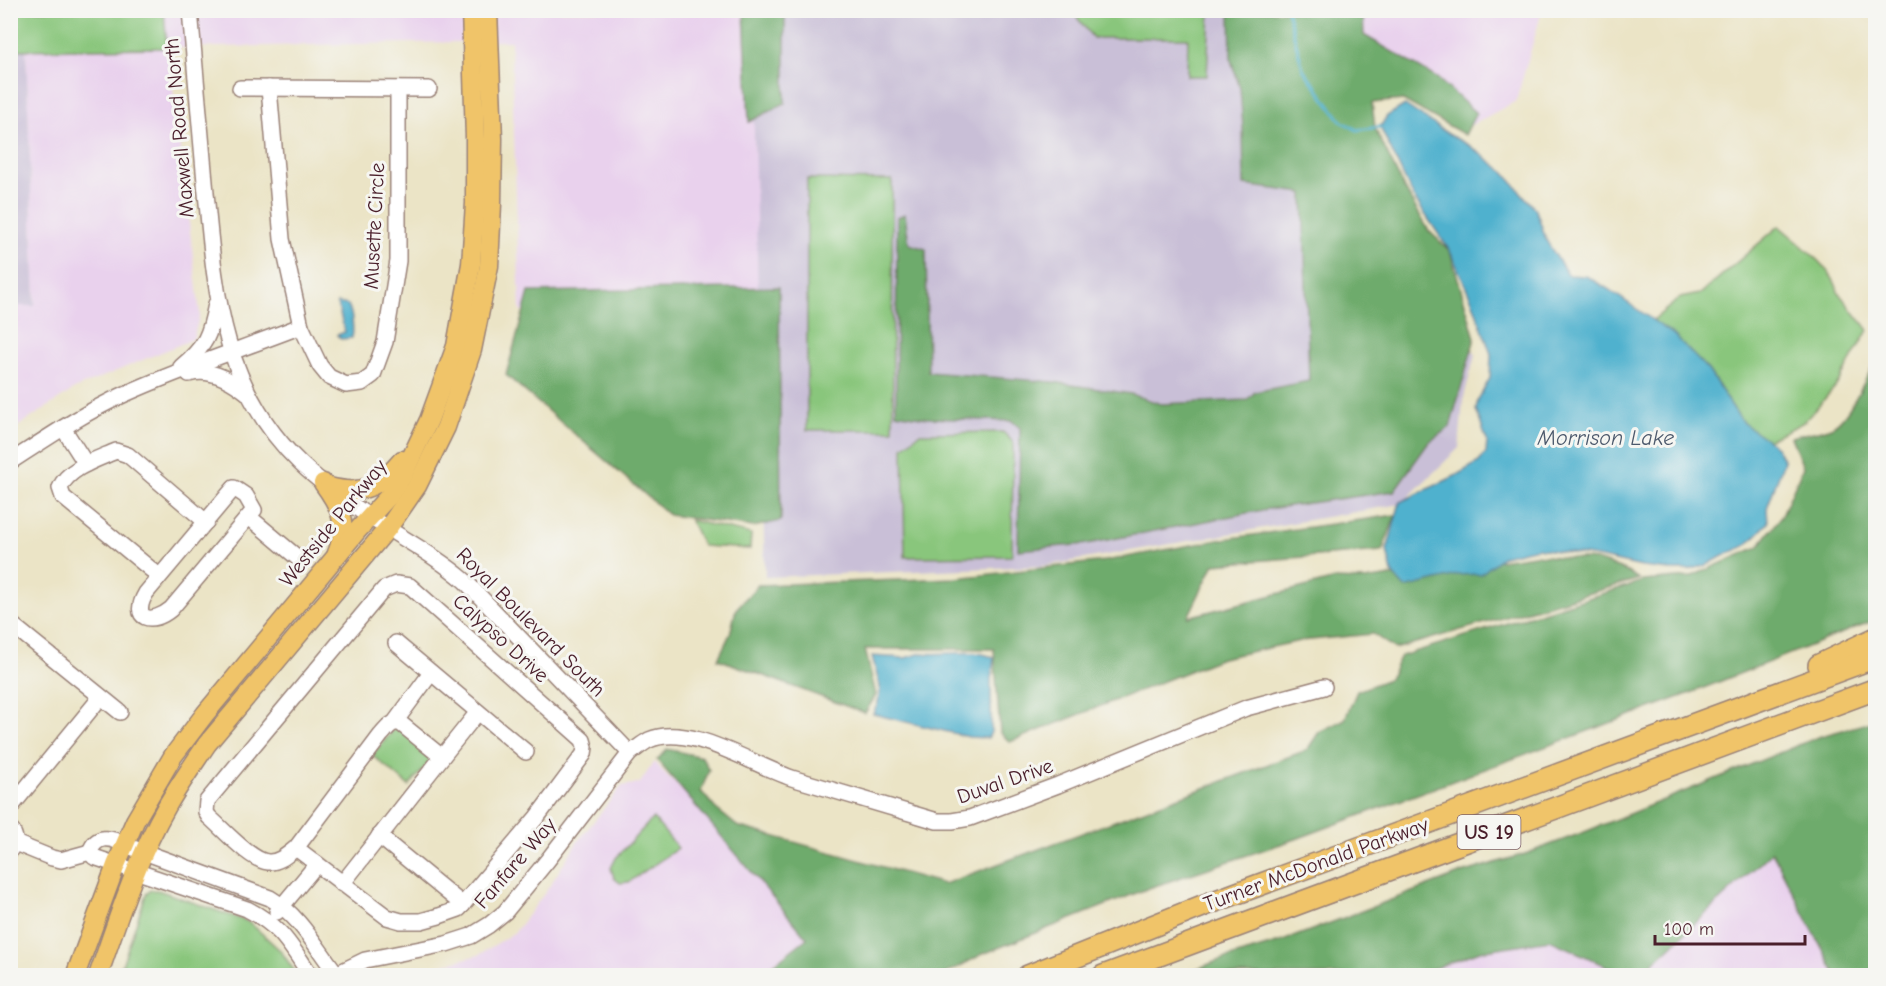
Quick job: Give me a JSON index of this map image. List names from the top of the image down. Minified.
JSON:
{"streets":{"highway":["US 19","Turner McDonald Parkway"],"main road":["Westside Parkway"],"street":["Maxwell Road North","Musette Circle","Royal Boulevard South","Calypso Drive","Duval Drive","Fanfare Way"]},"crossings":[["Maxwell Road North","Royal Boulevard South"],["Westside Parkway","Royal Boulevard South"],["Royal Boulevard South","Duval Drive"],["Royal Boulevard South","Fanfare Way"],["Duval Drive","Fanfare Way"]],"water":["Morrison Lake"],"scale_bar":"100 m"}
